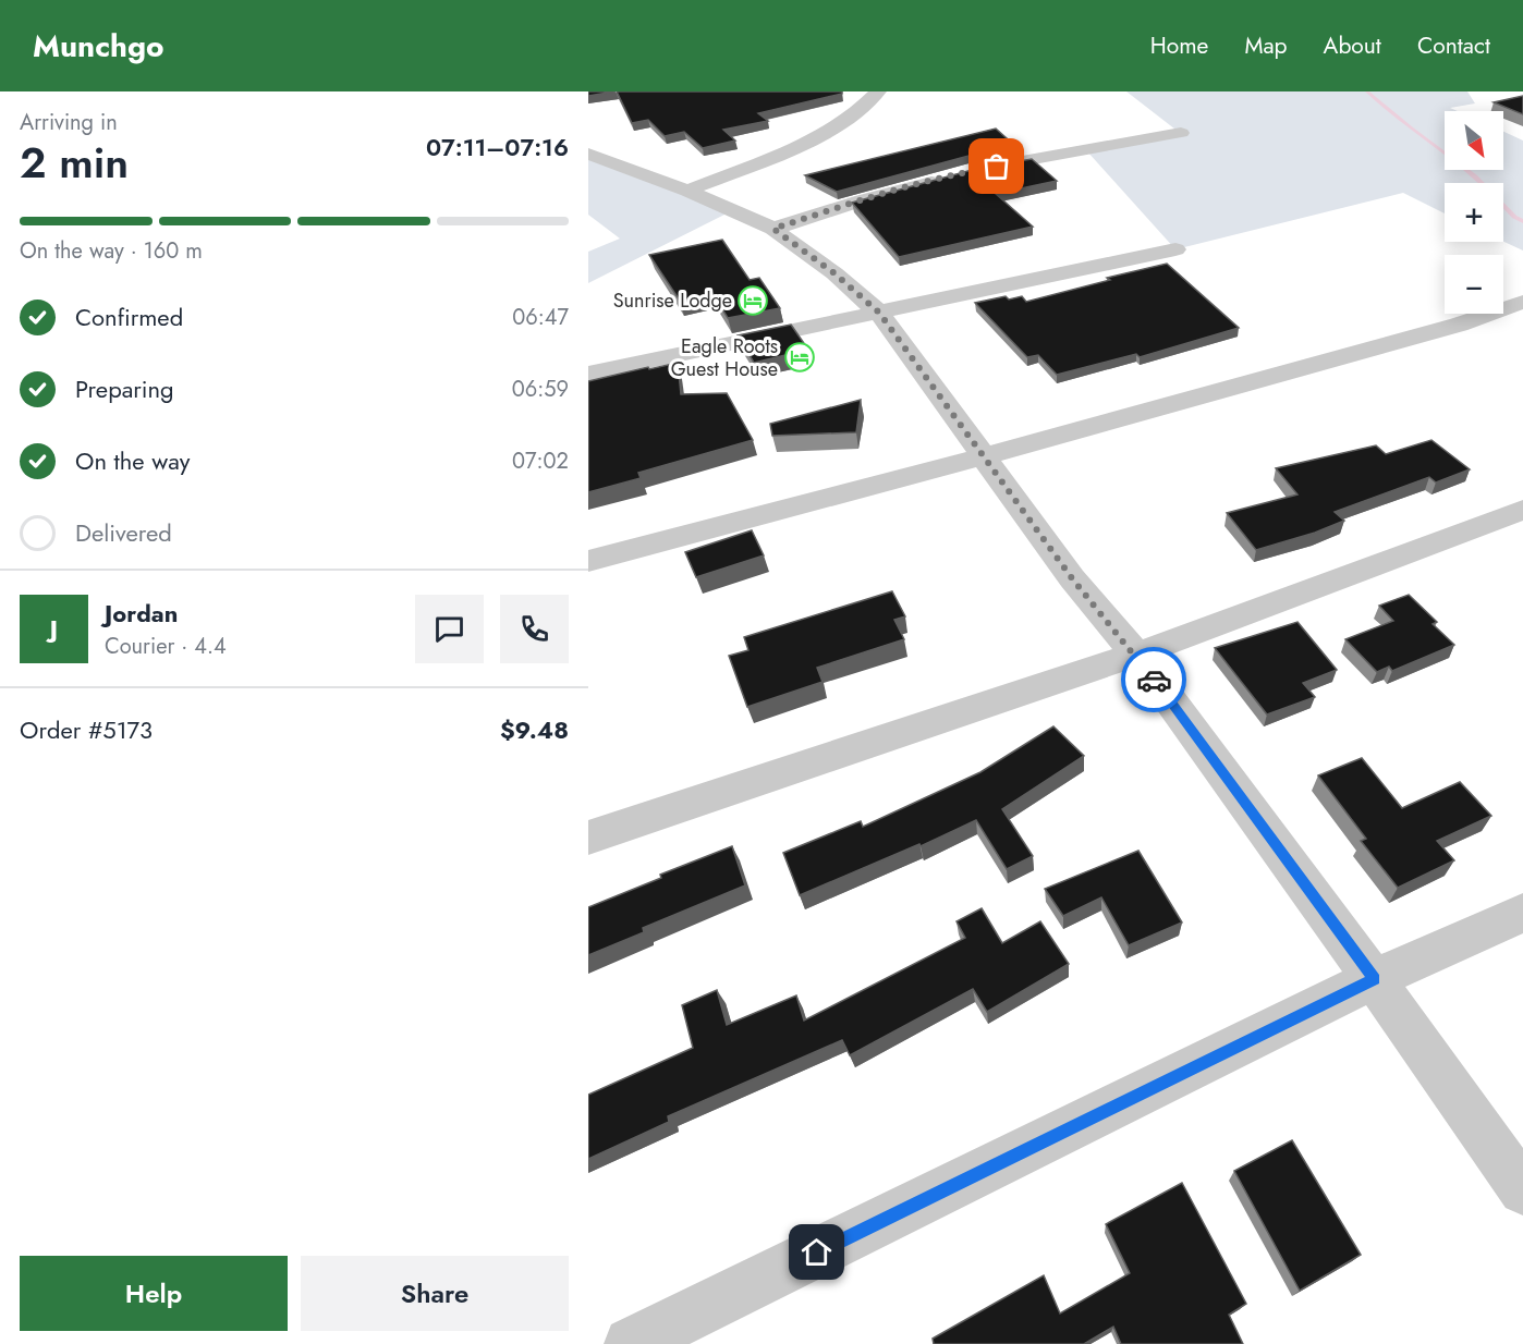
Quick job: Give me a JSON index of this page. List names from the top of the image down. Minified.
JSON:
{"places":{"hotel":["Sunrise Lodge","Eagle Roots Guest House"]},"north":"bottom right","page":{"header":"Munchgo","nav":["Home","Map","About","Contact"],"heading":["2 min","Arriving in","07:11–07:16"],"panel":["Jordan","Courier · 4.4","Order #5173","$9.48"],"map_buttons":["+","−"],"bar":"On the way · 160 m","list":[["Confirmed","06:47"],["Preparing","06:59"],["On the way","07:02"],"Delivered"],"round":"J","buttons":["Help","Share"]}}
